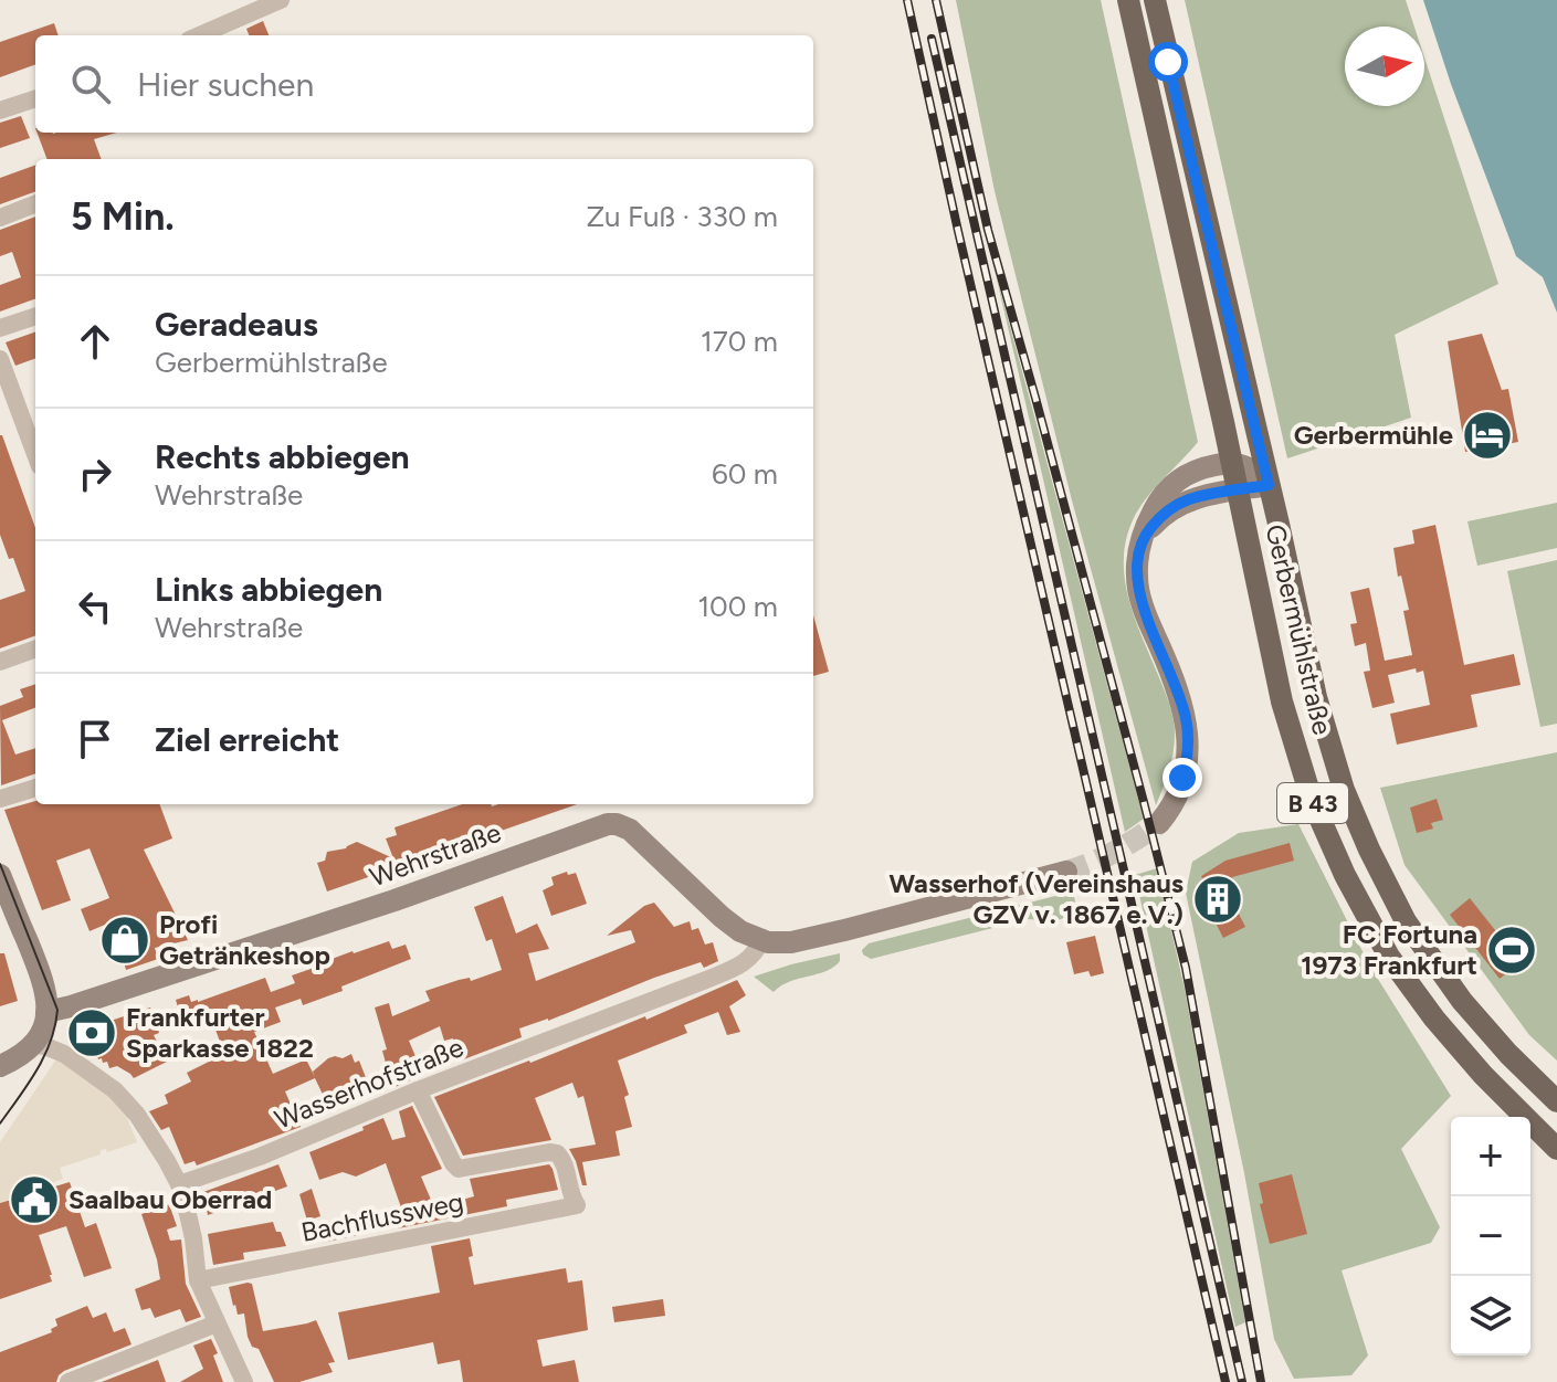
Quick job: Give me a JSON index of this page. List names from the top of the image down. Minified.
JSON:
{"streets":{"main road":["Gerbermühlstraße","B 43"],"street":["Wehrstraße","Wasserhofstraße","Bachflussweg"]},"crossings":[["Wehrstraße","Wasserhofstraße"],["Wasserhofstraße","Bachflussweg"]],"places":{"hotel":["Gerbermühle"],"building":["Wasserhof (Vereinshaus GZV v. 1867 e.V.)"],"shop":["Profi Getränkeshop"],"sports":["FC Fortuna 1973 Frankfurt"],"bank":["Frankfurter Sparkasse 1822"],"public building":["Saalbau Oberrad"]},"north":"right","page":{"search":"Hier suchen","heading":["5 Min.","Zu Fuß · 330 m"],"list":[["Geradeaus","Gerbermühlstraße","170 m"],["Rechts abbiegen","Wehrstraße","60 m"],["Links abbiegen","Wehrstraße","100 m"],"Ziel erreicht"],"map_buttons":["+","−"]}}
